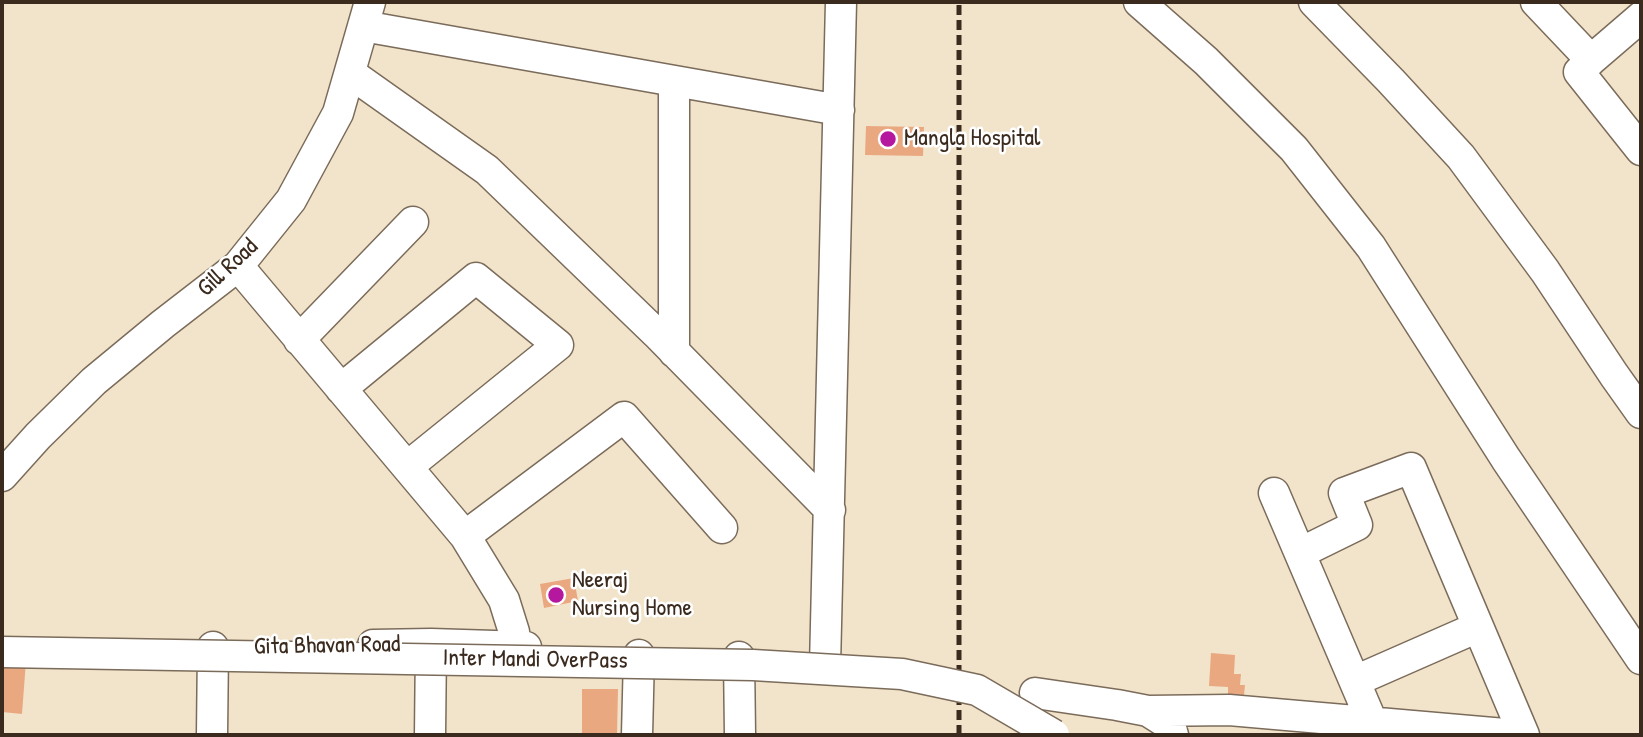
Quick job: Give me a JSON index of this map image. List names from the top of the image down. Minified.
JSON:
{"streets":{"street":["Gill Road","Gita Bhavan Road","Inter Mandi OverPass"]},"places":["Mangla Hospital","Neeraj Nursing Home"]}
